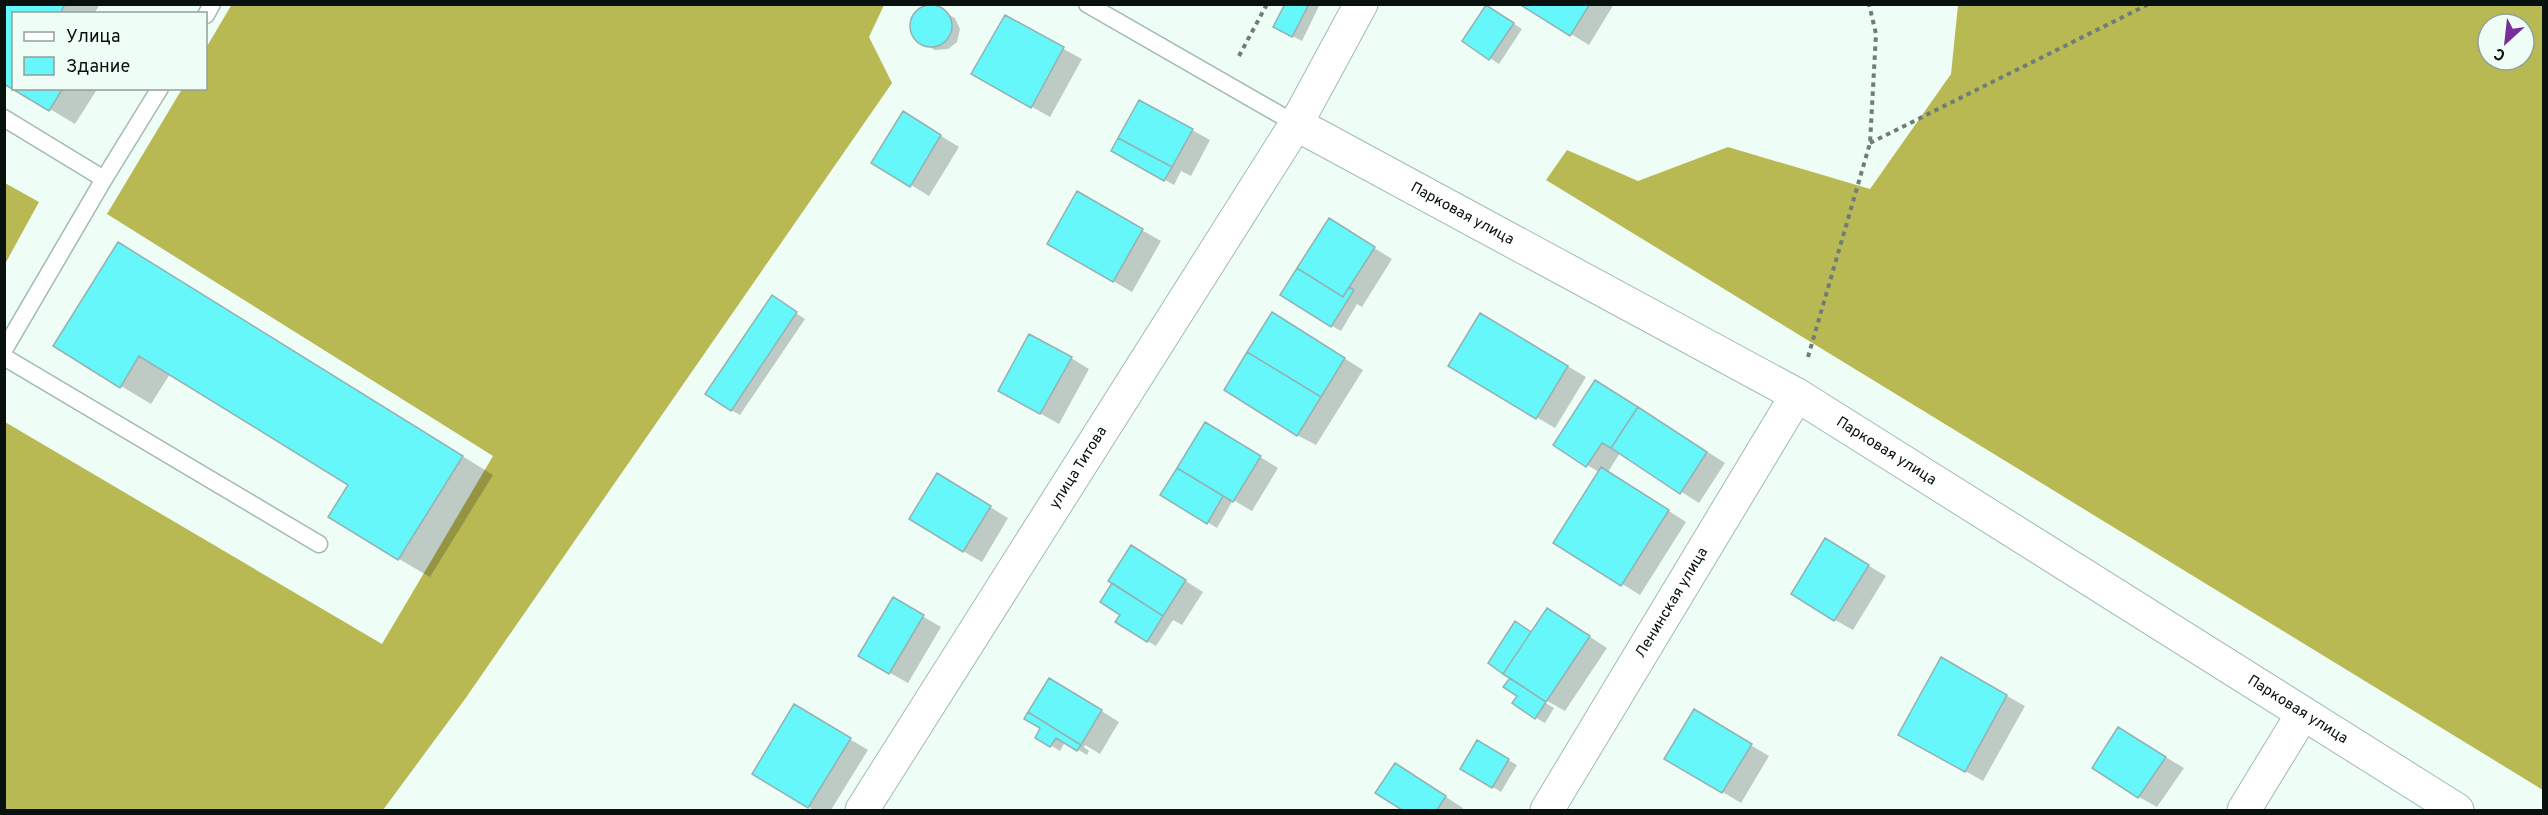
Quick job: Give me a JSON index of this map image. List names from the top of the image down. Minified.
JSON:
{"streets":{"street":["Парковая улица","улица Титова","Ленинская улица"]},"crossings":[["Парковая улица","улица Титова"],["Парковая улица","Ленинская улица"]],"legend":["Улица","Здание"],"north":"bottom left"}
